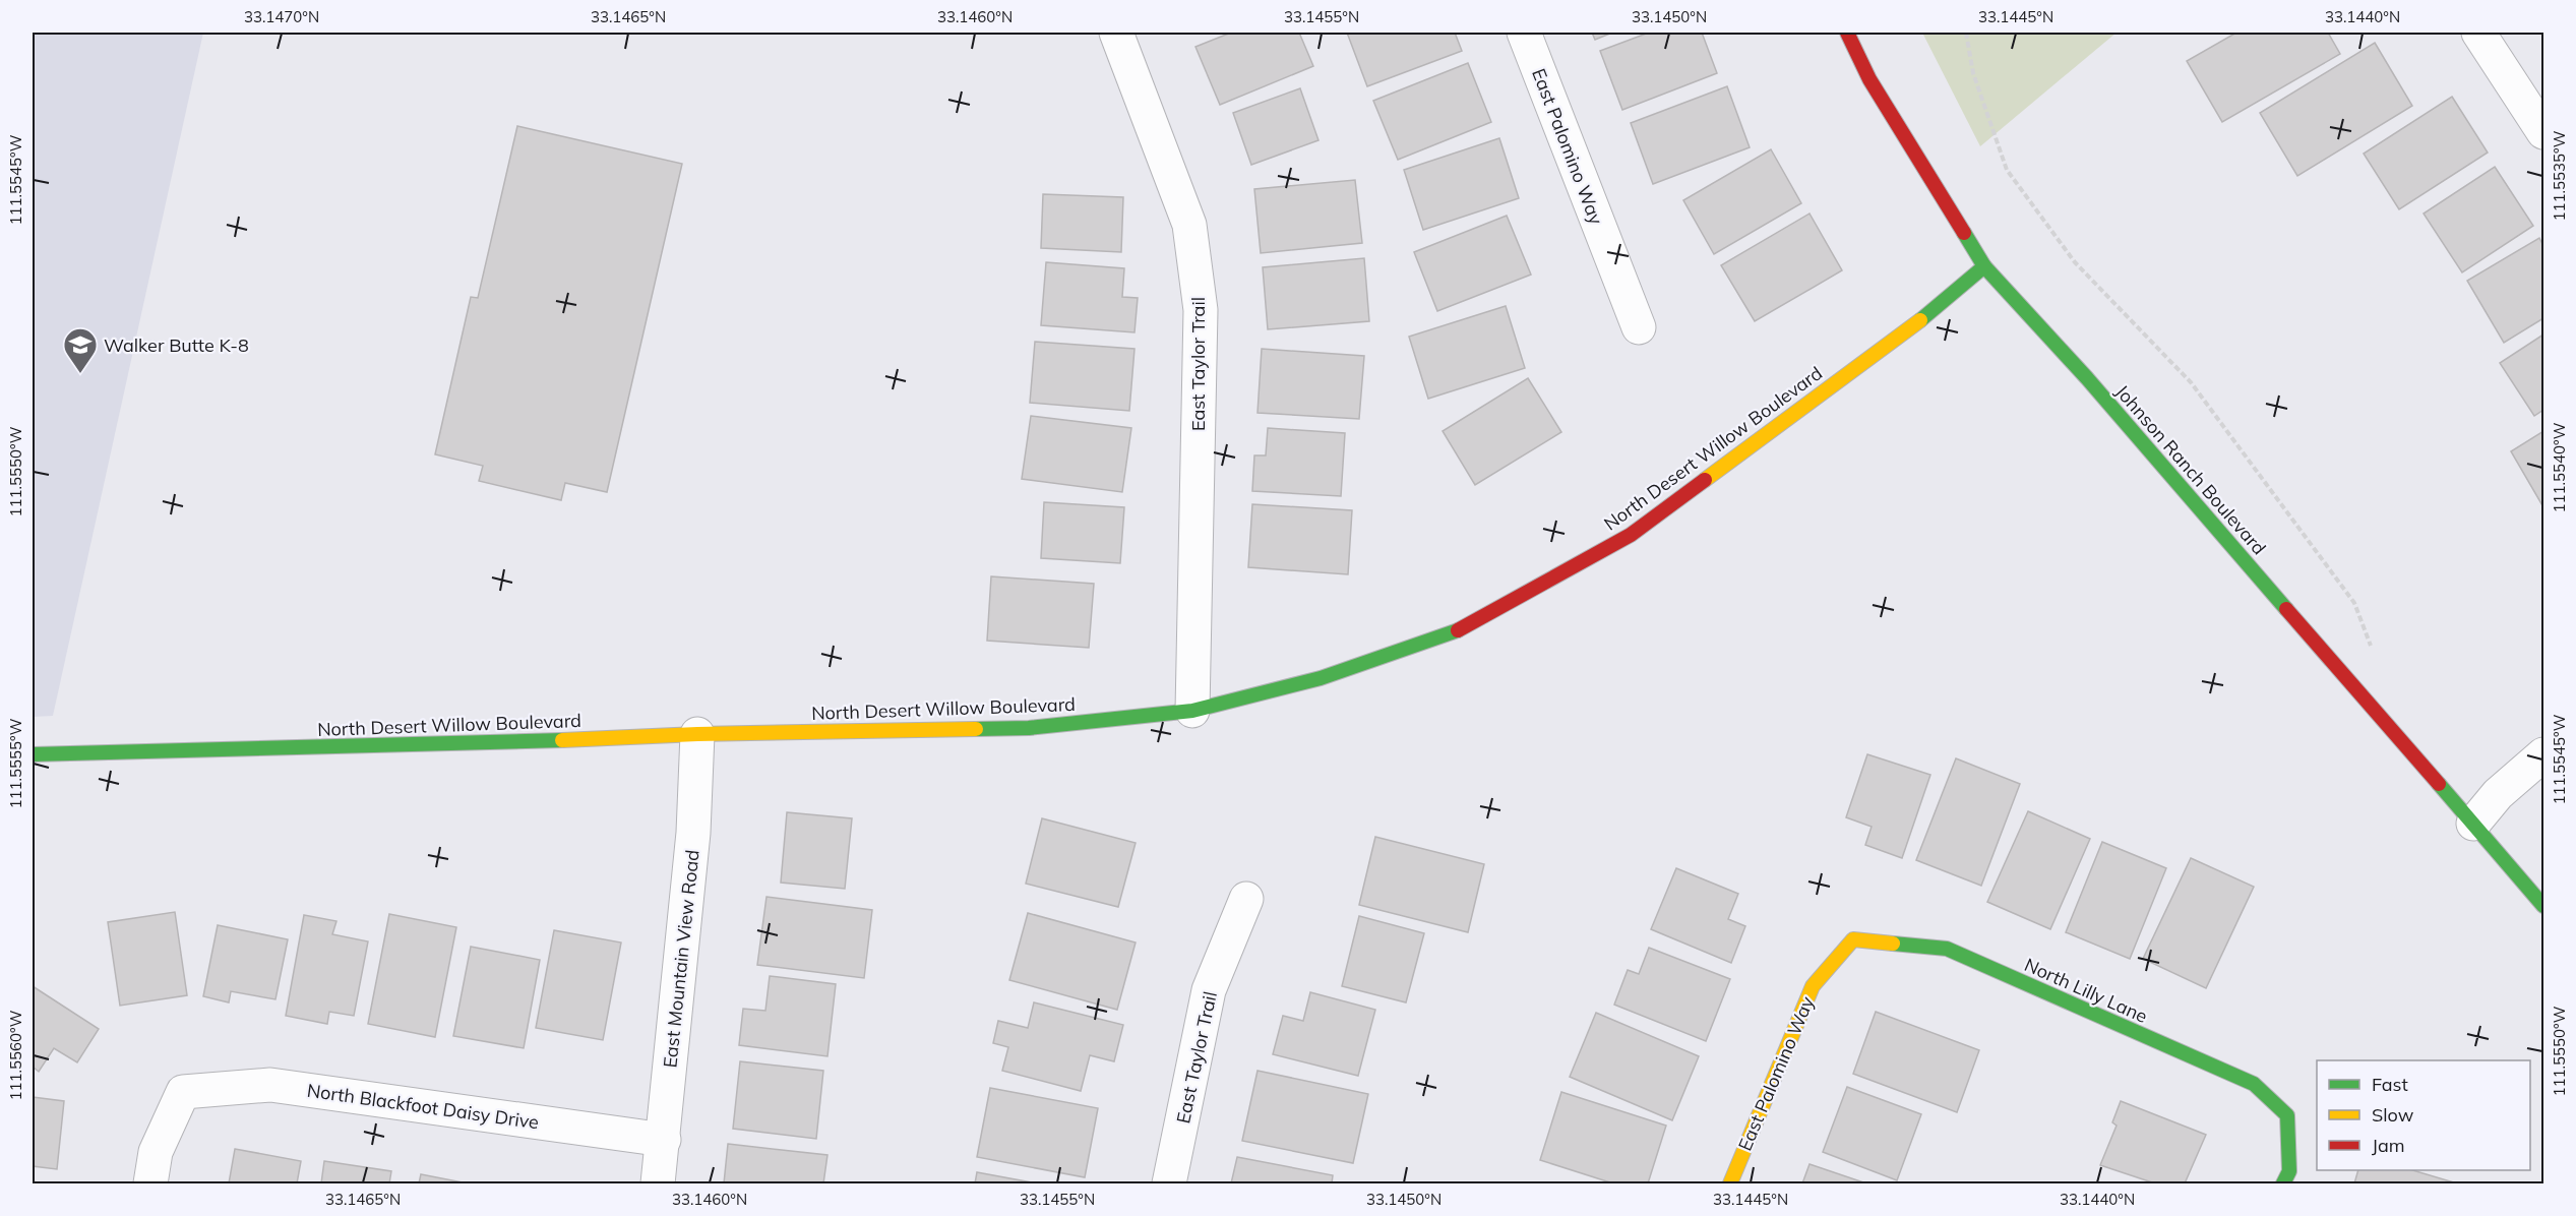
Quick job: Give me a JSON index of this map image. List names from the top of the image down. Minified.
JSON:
{"streets":{"street":["East Palomino Way","East Taylor Trail","North Desert Willow Boulevard","Johnson Ranch Boulevard","East Mountain View Road","North Lilly Lane","North Blackfoot Daisy Drive"]},"crossings":[["East Palomino Way","North Lilly Lane"],["East Taylor Trail","North Desert Willow Boulevard"],["North Desert Willow Boulevard","Johnson Ranch Boulevard"],["North Desert Willow Boulevard","East Mountain View Road"],["East Mountain View Road","North Blackfoot Daisy Drive"]],"places":{"school or university":["Walker Butte K-8"]},"legend":["Fast","Slow","Jam"],"coordinates":["33.1470°N","33.1465°N","33.1460°N","33.1455°N","33.1450°N","33.1445°N","33.1440°N","111.5535°W","111.5545°W","111.5540°W","111.5550°W","111.5555°W","111.5560°W"]}
